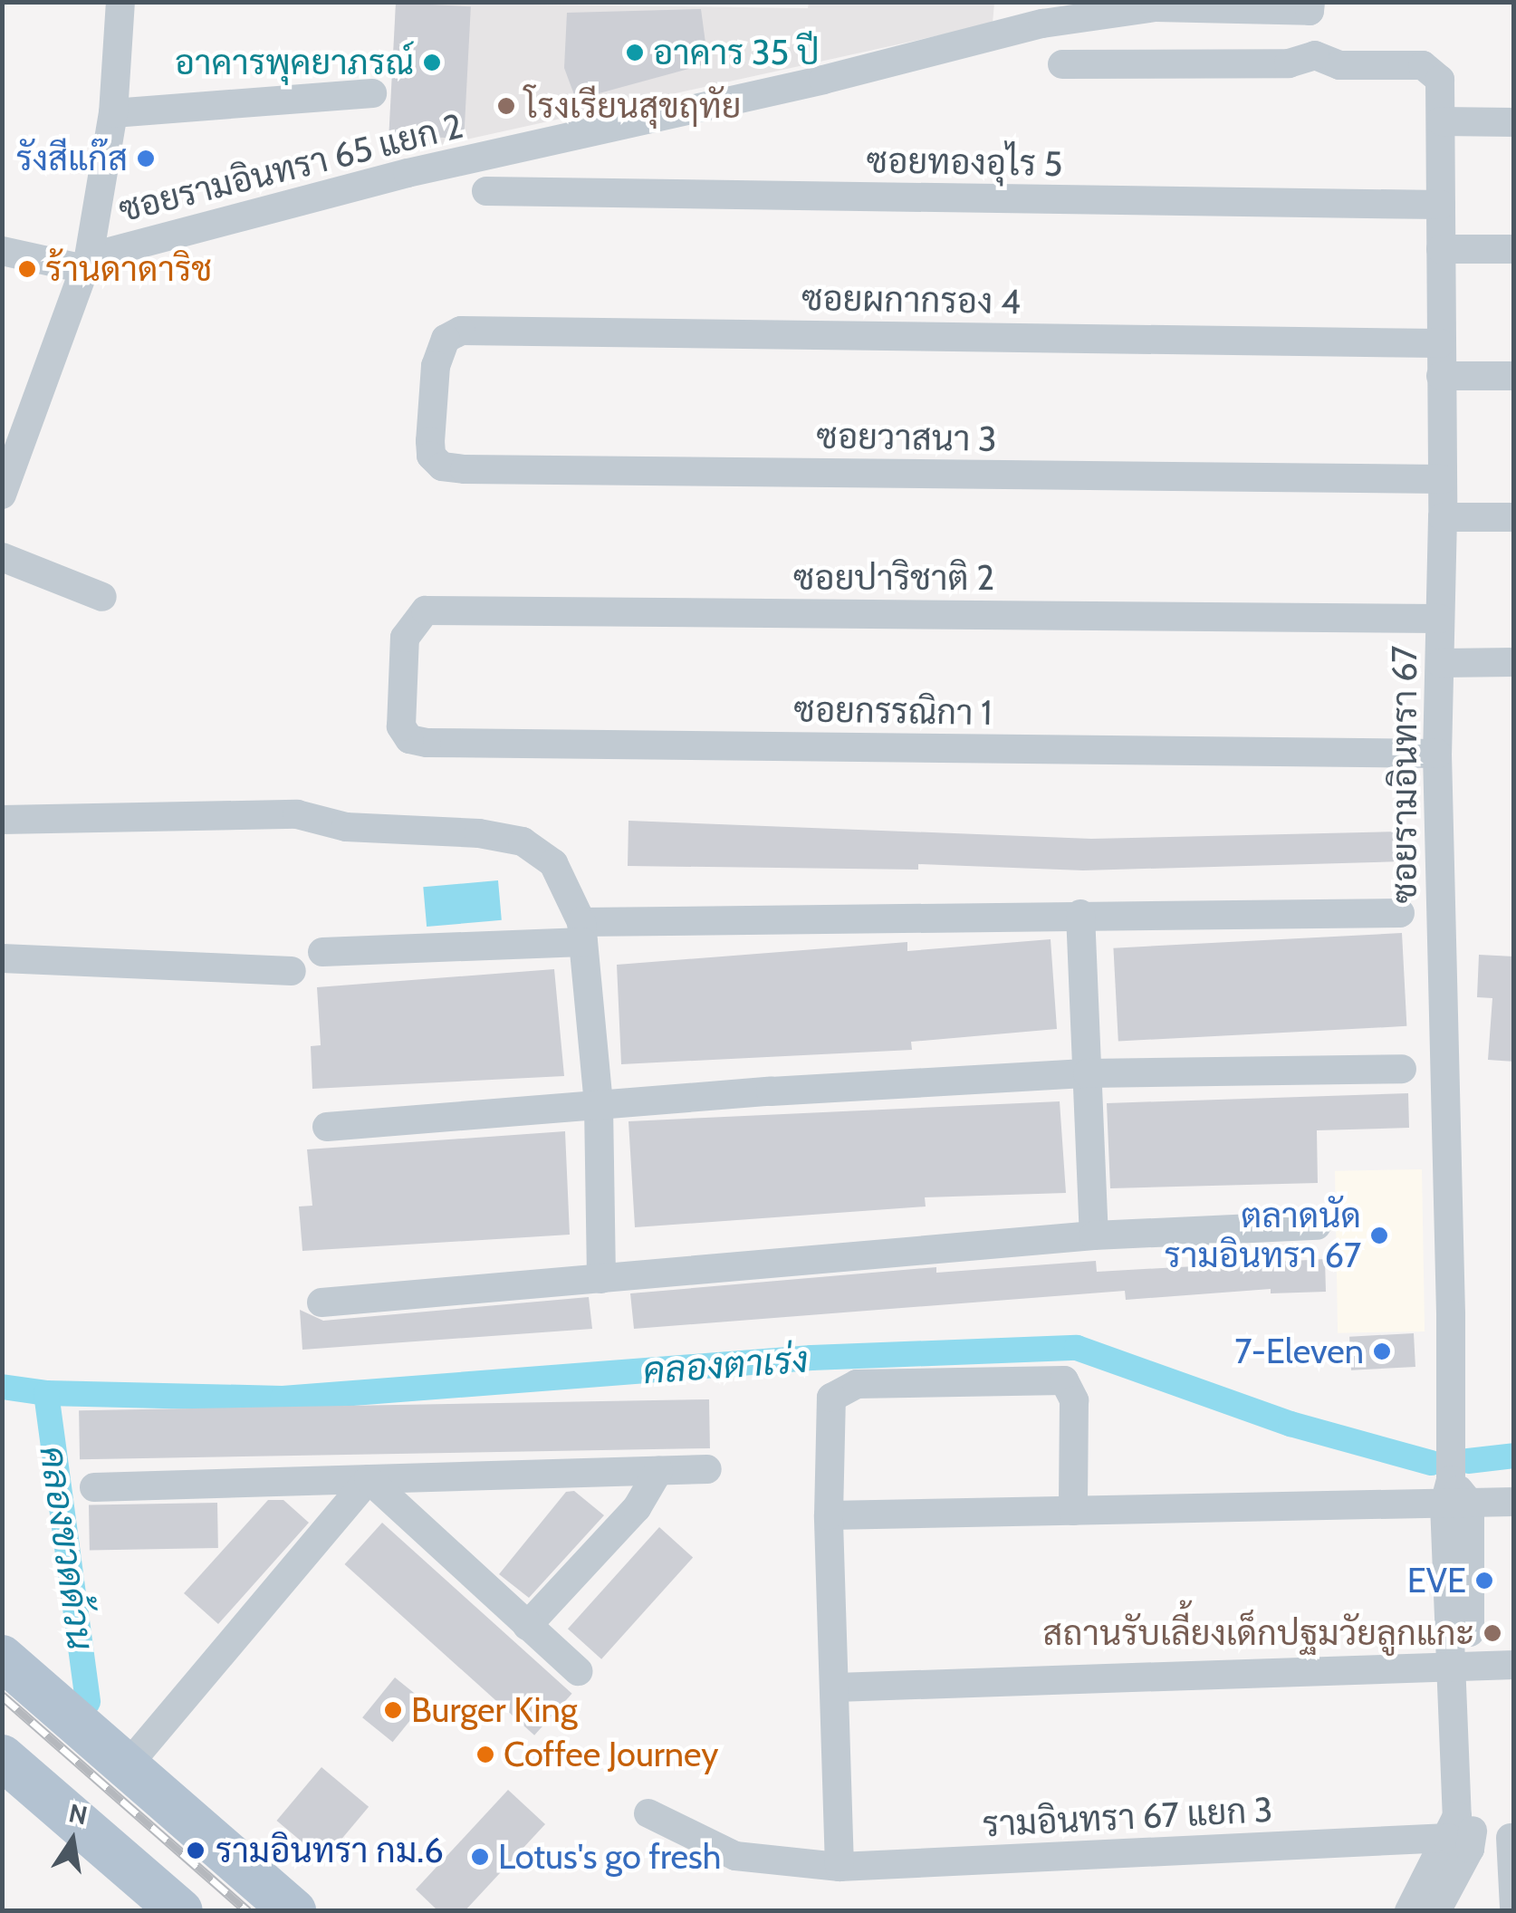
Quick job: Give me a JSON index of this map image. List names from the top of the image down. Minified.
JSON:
{"streets":{"street":["ซอยทองอุไร 5","ซอยรามอินทรา 65 แยก 2","ซอยผกากรอง 4","ซอยวาสนา 3","ซอยปาริชาติ 2","ซอยกรรณิกา 1","ซอยรามอินทรา 67","รามอินทรา 67 แยก 3"]},"crossings":[["ซอยทองอุไร 5","ซอยรามอินทรา 67"],["ซอยรามอินทรา 65 แยก 2","ซอยรามอินทรา 67"],["ซอยผกากรอง 4","ซอยวาสนา 3"],["ซอยผกากรอง 4","ซอยรามอินทรา 67"],["ซอยวาสนา 3","ซอยรามอินทรา 67"],["ซอยปาริชาติ 2","ซอยกรรณิกา 1"],["ซอยปาริชาติ 2","ซอยรามอินทรา 67"],["ซอยกรรณิกา 1","ซอยรามอินทรา 67"],["ซอยรามอินทรา 67","รามอินทรา 67 แยก 3"]],"water":["คลองตาเร่ง","คลองขวดด้วน"],"places":["อาคาร 35 ปี","อาคารพุคยาภรณ์","โรงเรียนสุขฤทัย","รังสีแก๊ส","ร้านดาดาริช","ตลาดนัด รามอินทรา 67","7-Eleven","EVE","สถานรับเลี้ยงเด็กปฐมวัยลูกแกะ","Burger King","Coffee Journey","รามอินทรา กม.6","Lotus's go fresh"],"north":"top"}
